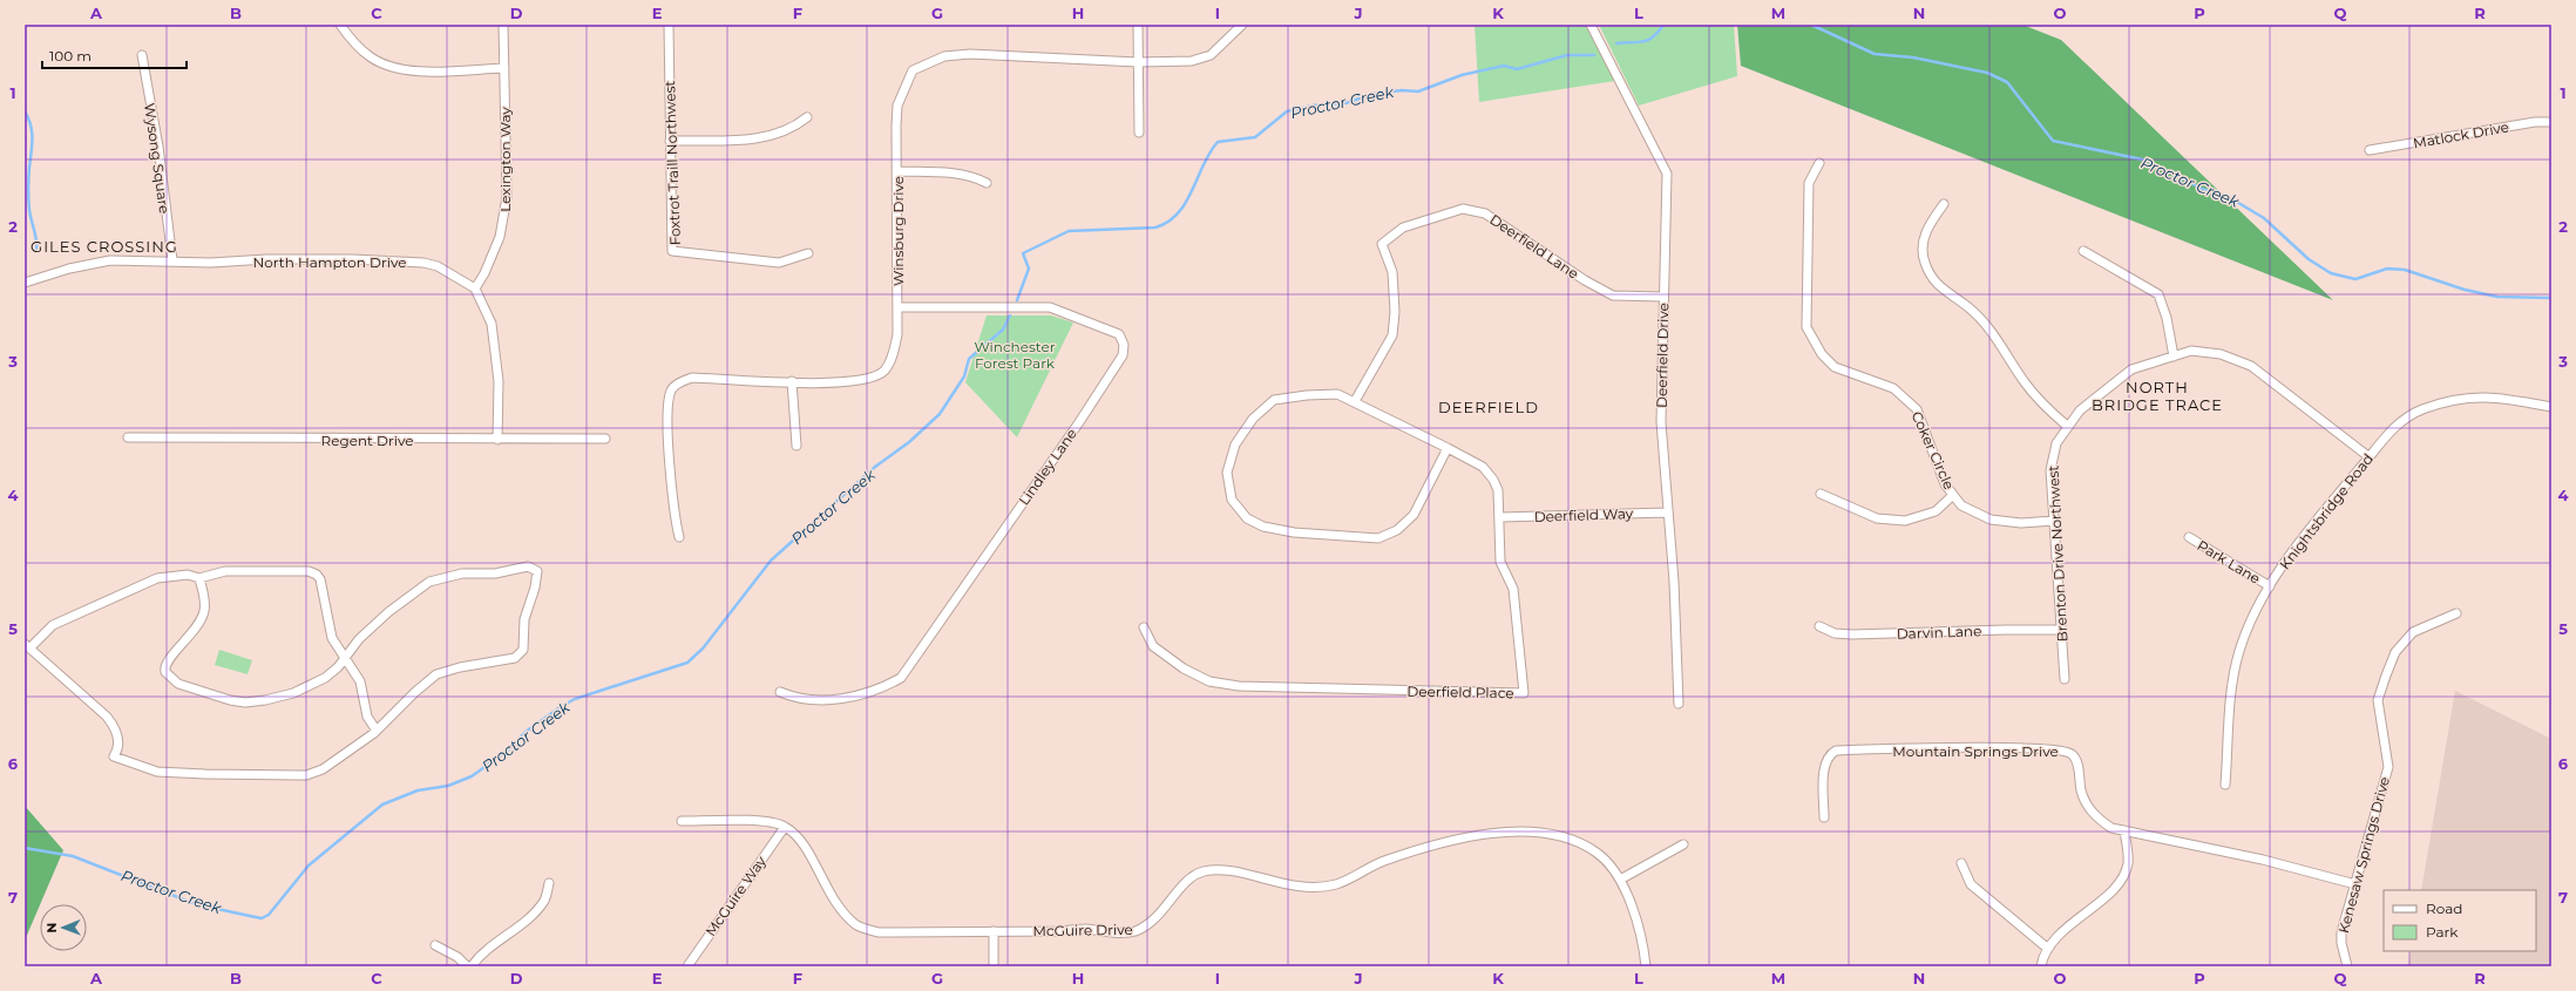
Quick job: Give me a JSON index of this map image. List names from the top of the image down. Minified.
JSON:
{"streets":{"street":["Matlock Drive","Wysong Square","Lexington Way","Foxtrot Traill Northwest","Winsburg Drive","Deerfield Lane","North Hampton Drive","Deerfield Drive","Regent Drive","Coker Circle","Lindley Lane","Knightsbridge Road","Deerfield Way","Brenton Drive Northwest","Park Lane","Darvin Lane","Deerfield Place","Mountain Springs Drive","Kenesaw Springs Drive","McGuire Way","McGuire Drive"]},"crossings":[["Wysong Square","North Hampton Drive"],["Lexington Way","North Hampton Drive"],["Winsburg Drive","Lindley Lane"],["Deerfield Lane","Deerfield Drive"],["Deerfield Lane","Deerfield Place"],["North Hampton Drive","Regent Drive"],["Deerfield Drive","Deerfield Way"],["Coker Circle","Brenton Drive Northwest"],["Knightsbridge Road","Brenton Drive Northwest"],["Knightsbridge Road","Park Lane"],["Deerfield Way","Deerfield Place"],["Brenton Drive Northwest","Darvin Lane"],["Mountain Springs Drive","Kenesaw Springs Drive"],["McGuire Way","McGuire Drive"]],"districts":["GILES CROSSING","NORTH BRIDGE TRACE","DEERFIELD"],"water":["Proctor Creek"],"parks":["Winchester Forest Park"],"legend":["Road","Park"],"scale_bar":"100 m","north":"left","grid":{"columns":["A","B","C","D","E","F","G","H","I","J","K","L","M","N","O","P","Q","R"],"rows":["1","2","3","4","5","6","7"]}}
